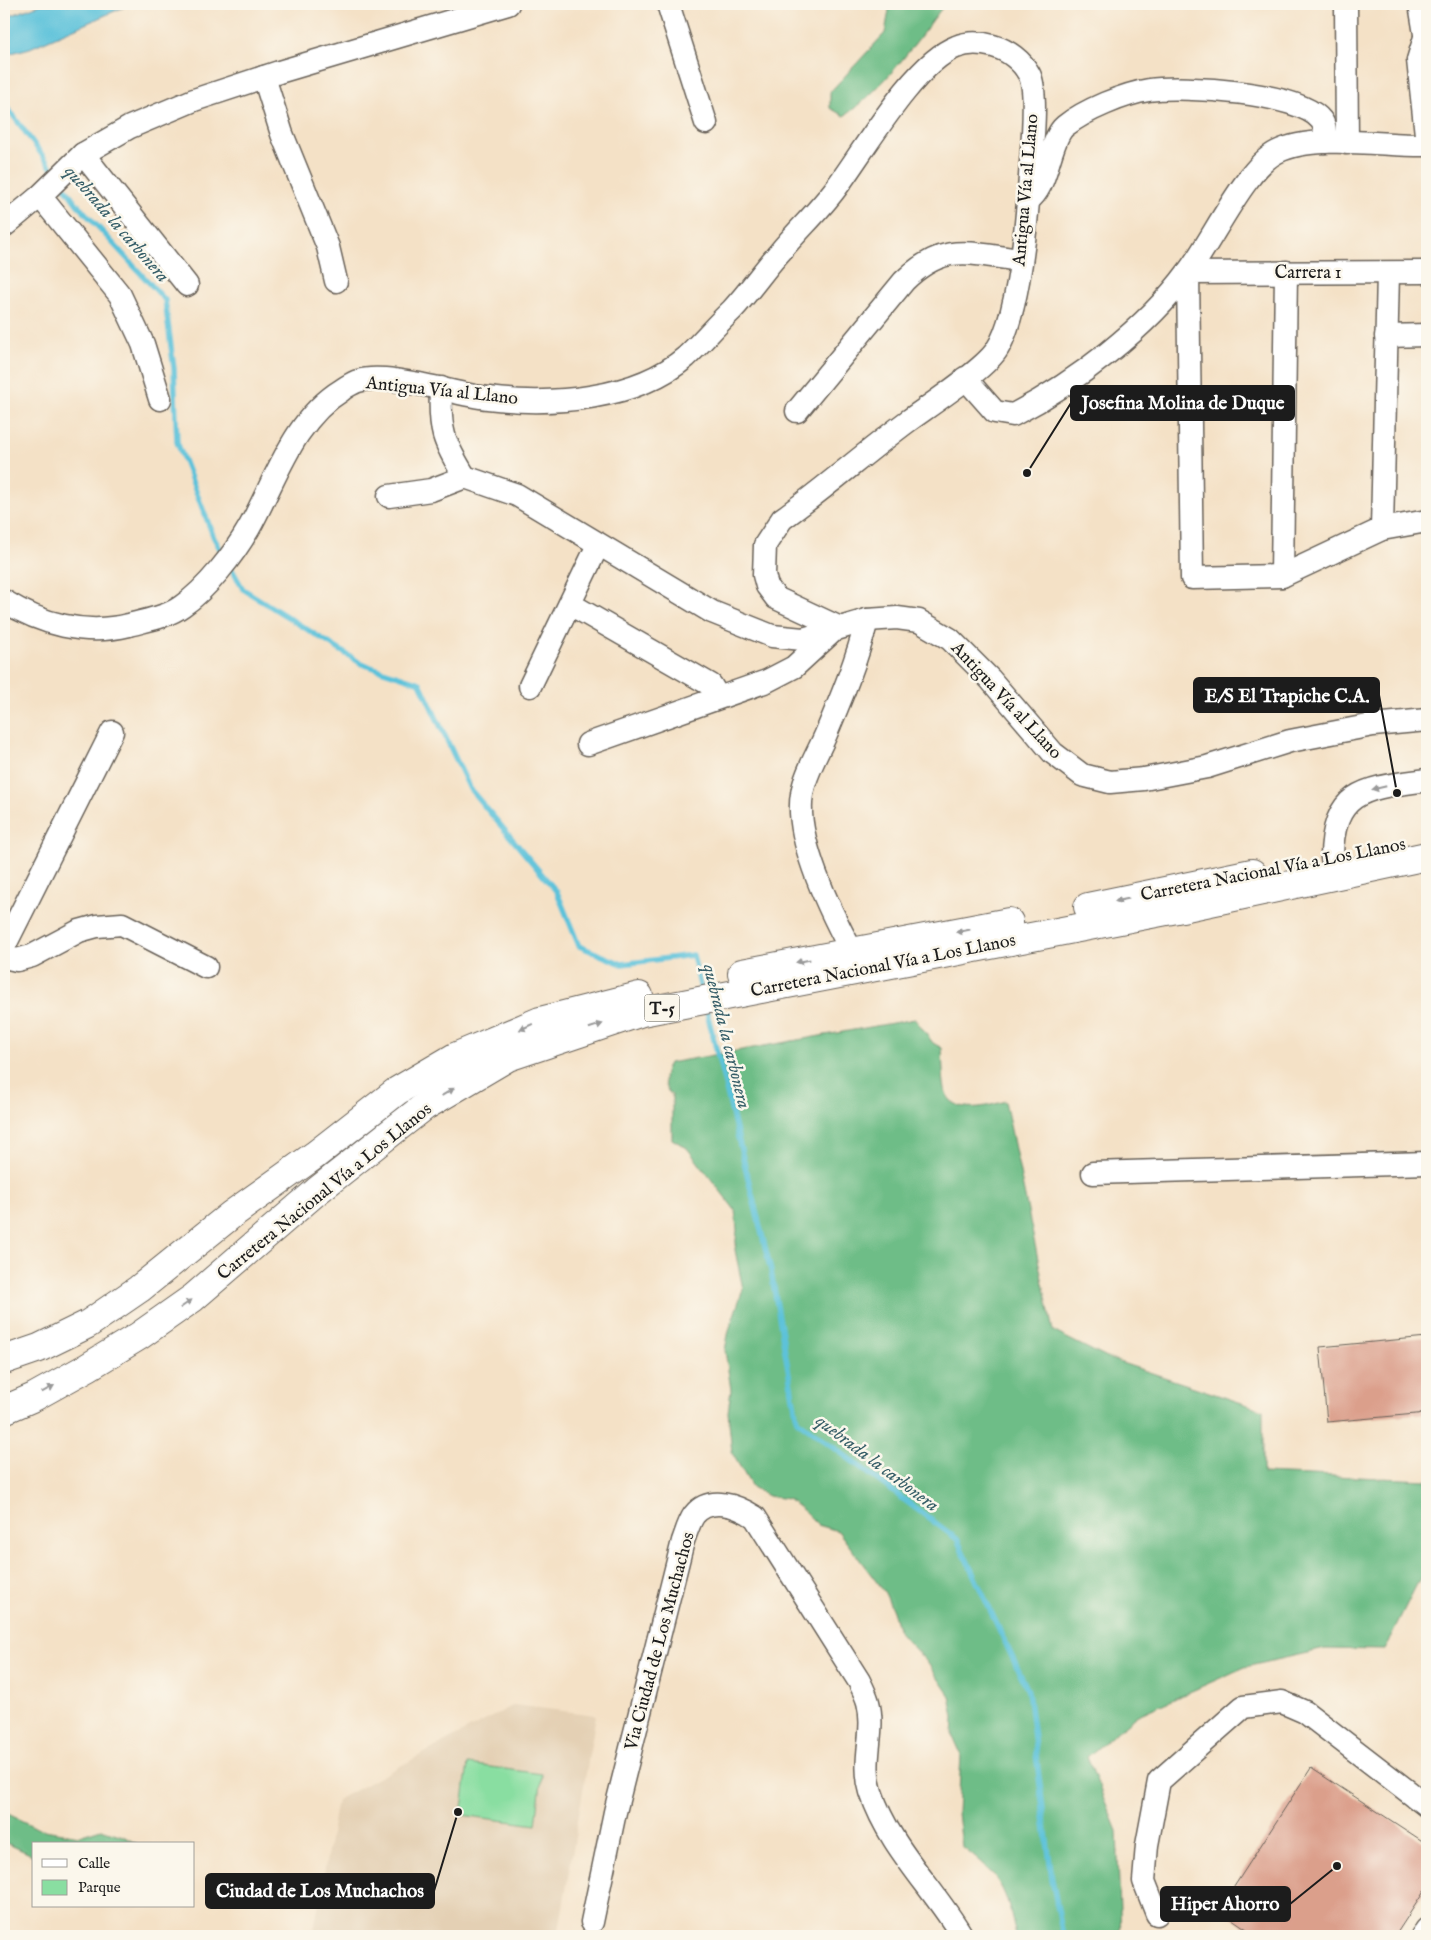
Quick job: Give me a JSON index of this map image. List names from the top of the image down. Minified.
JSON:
{"streets":{"highway":["Carretera Nacional Vía a Los Llanos","T-5"],"street":["Antigua Vía al Llano","Carrera 1","Via Ciudad de Los Muchachos"]},"water":["quebrada la carbonera"],"places":["Josefina Molina de Duque","E/S El Trapiche C.A.","Ciudad de Los Muchachos","Hiper Ahorro"],"legend":["Calle","Parque"]}
